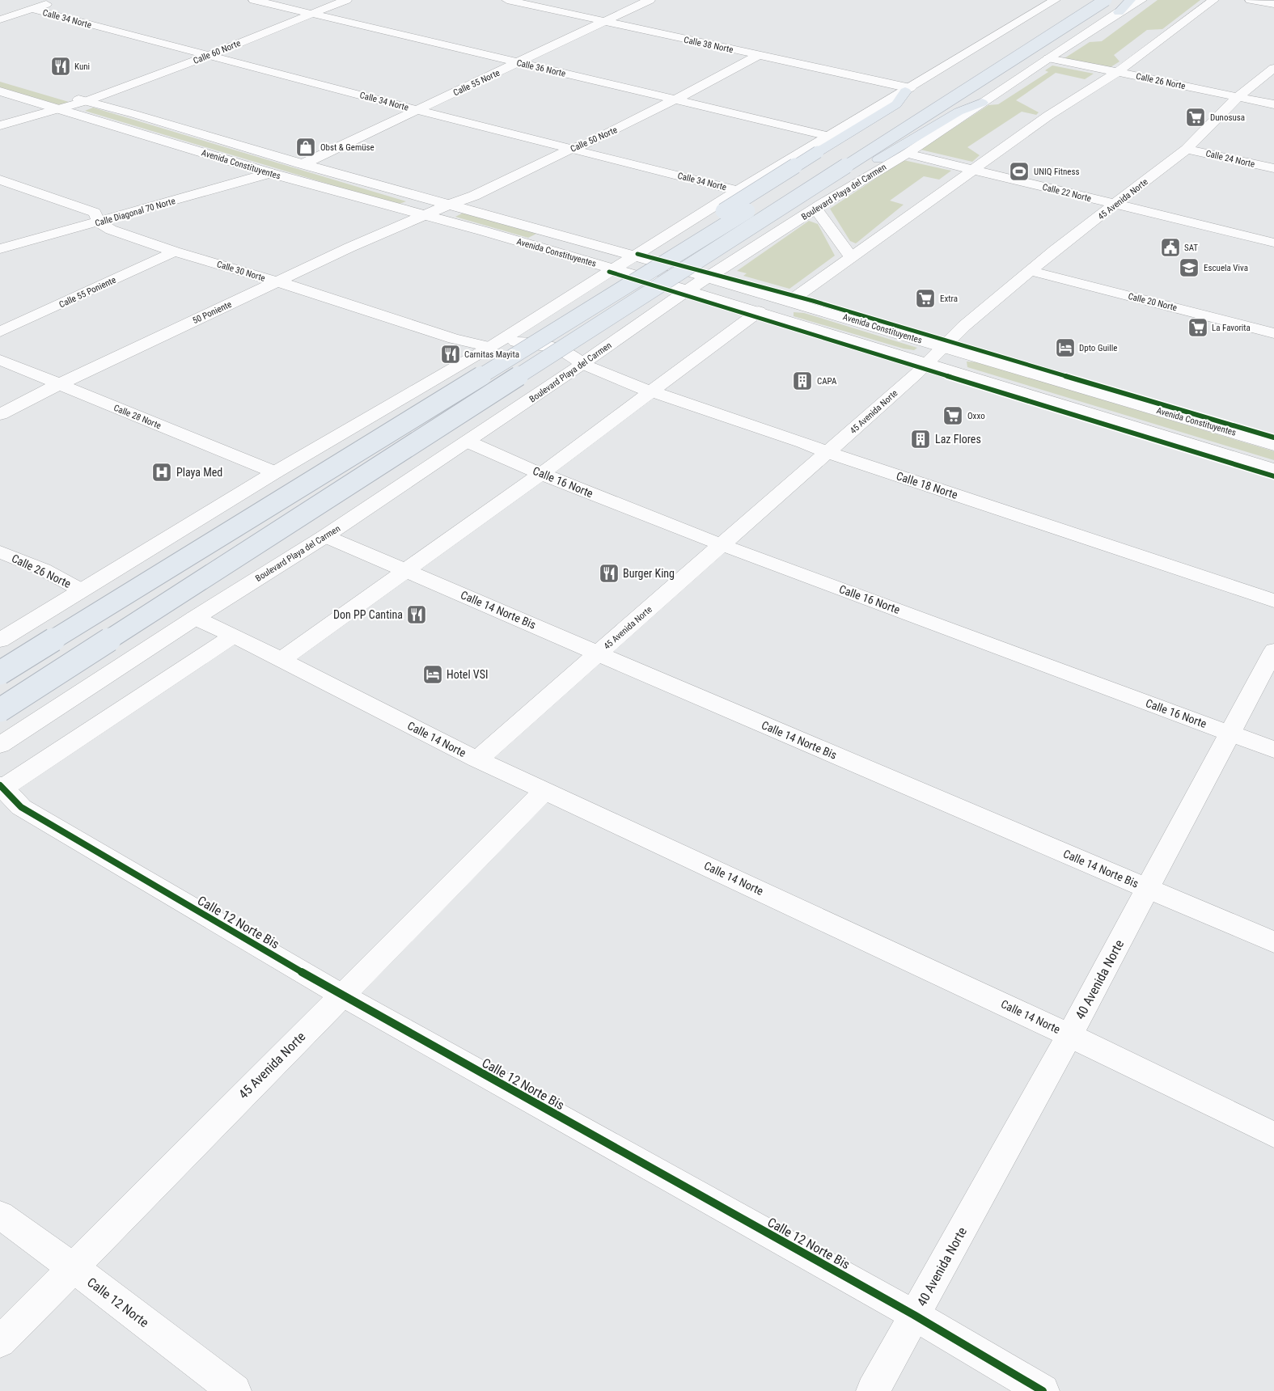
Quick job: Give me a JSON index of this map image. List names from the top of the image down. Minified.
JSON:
{"streets":{"street":["Calle 34 Norte","Calle 38 Norte","Calle 60 Norte","Calle 36 Norte","Calle 26 Norte","Calle 55 Norte","Calle 50 Norte","Calle 24 Norte","Avenida Constituyentes","Boulevard Playa del Carmen","Calle 22 Norte","45 Avenida Norte","Calle Diagonal 70 Norte","Calle 30 Norte","Calle 55 Poniente","Calle 20 Norte","50 Poniente","Calle 28 Norte","Calle 16 Norte","Calle 18 Norte","Calle 14 Norte Bis","Calle 14 Norte","Calle 12 Norte Bis","40 Avenida Norte","Calle 12 Norte"]},"crossings":[["Calle 34 Norte","Calle 60 Norte"],["Calle 34 Norte","Calle 55 Norte"],["Calle 34 Norte","Calle 50 Norte"],["Calle 38 Norte","Calle 55 Norte"],["Calle 38 Norte","Calle 50 Norte"],["Calle 60 Norte","Calle 36 Norte"],["Calle 60 Norte","Avenida Constituyentes"],["Calle 36 Norte","Calle 55 Norte"],["Calle 36 Norte","Calle 50 Norte"],["Calle 26 Norte","Boulevard Playa del Carmen"],["Calle 26 Norte","45 Avenida Norte"],["Calle 55 Norte","Avenida Constituyentes"],["Calle 50 Norte","Avenida Constituyentes"],["Calle 50 Norte","50 Poniente"],["Calle 24 Norte","45 Avenida Norte"],["Avenida Constituyentes","Boulevard Playa del Carmen"],["Avenida Constituyentes","45 Avenida Norte"],["Avenida Constituyentes","Calle Diagonal 70 Norte"],["Avenida Constituyentes","50 Poniente"],["Boulevard Playa del Carmen","Calle 22 Norte"],["Boulevard Playa del Carmen","Calle 16 Norte"],["Boulevard Playa del Carmen","Calle 18 Norte"],["Boulevard Playa del Carmen","Calle 14 Norte Bis"],["Boulevard Playa del Carmen","Calle 14 Norte"],["Calle 22 Norte","45 Avenida Norte"],["45 Avenida Norte","Calle 20 Norte"],["45 Avenida Norte","Calle 16 Norte"],["45 Avenida Norte","Calle 18 Norte"],["45 Avenida Norte","Calle 14 Norte Bis"],["45 Avenida Norte","Calle 14 Norte"],["45 Avenida Norte","Calle 12 Norte Bis"],["45 Avenida Norte","Calle 12 Norte"],["Calle Diagonal 70 Norte","Calle 30 Norte"],["Calle 30 Norte","Calle 55 Poniente"],["Calle 30 Norte","50 Poniente"],["50 Poniente","Calle 28 Norte"],["Calle 16 Norte","40 Avenida Norte"],["Calle 14 Norte Bis","40 Avenida Norte"],["Calle 14 Norte","40 Avenida Norte"],["Calle 12 Norte Bis","40 Avenida Norte"]],"places":{"restaurant":["Kuni","Carnitas Mayita","Burger King","Don PP Cantina"],"supermarket":["Dunosusa","Extra","La Favorita","Oxxo"],"shop":["Obst & Gemüse"],"sports":["UNIQ Fitness"],"public building":["SAT"],"school or university":["Escuela Viva"],"hotel":["Dpto Guille","Hotel VSI"],"building":["CAPA","Laz Flores"],"hospital":["Playa Med"]}}
